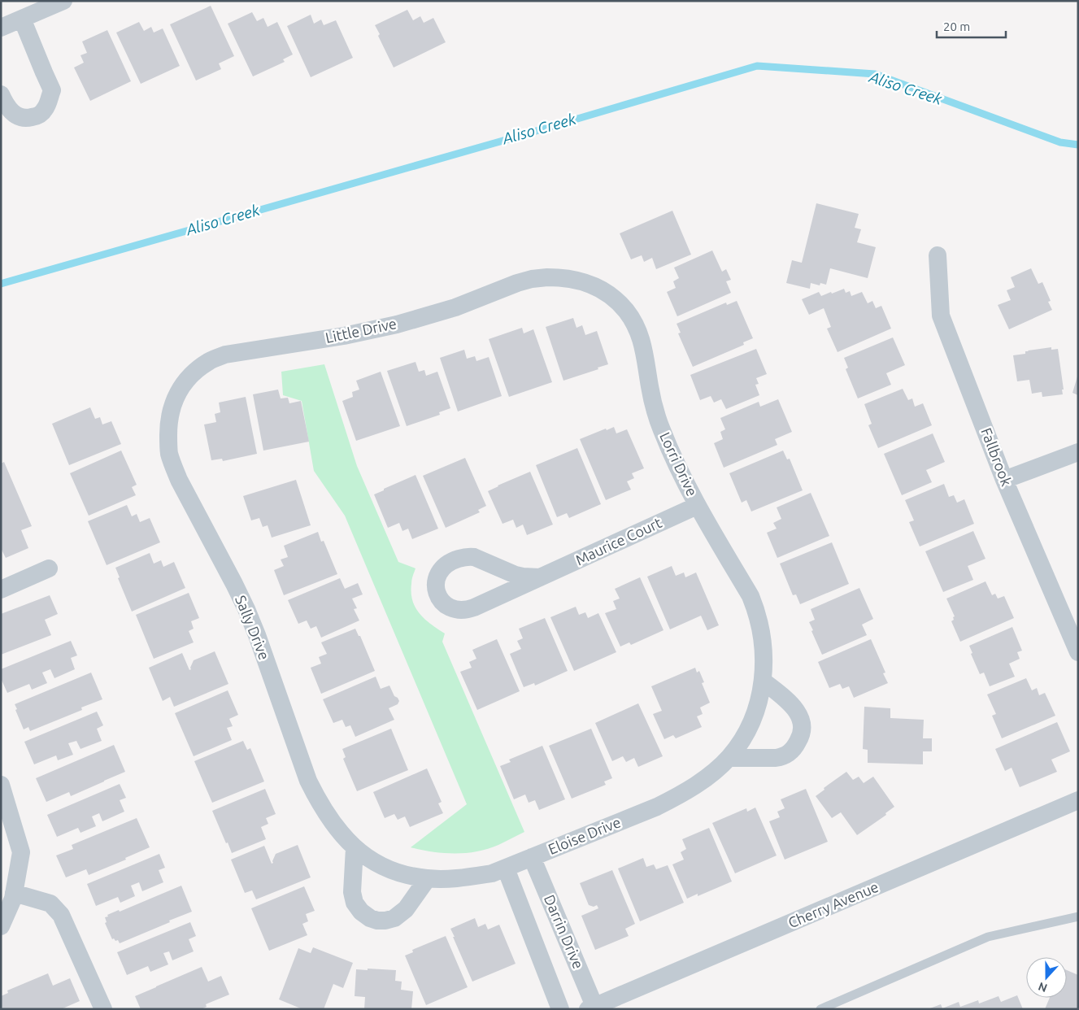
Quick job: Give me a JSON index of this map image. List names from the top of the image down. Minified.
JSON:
{"streets":{"street":["Little Drive","Fallbrook","Lorri Drive","Maurice Court","Sally Drive","Eloise Drive","Cherry Avenue","Darrin Drive"]},"crossings":[["Little Drive","Lorri Drive"],["Little Drive","Sally Drive"],["Lorri Drive","Maurice Court"],["Lorri Drive","Eloise Drive"],["Sally Drive","Eloise Drive"],["Eloise Drive","Darrin Drive"],["Cherry Avenue","Darrin Drive"]],"water":["Aliso Creek"],"scale_bar":"20 m","north":"bottom"}
